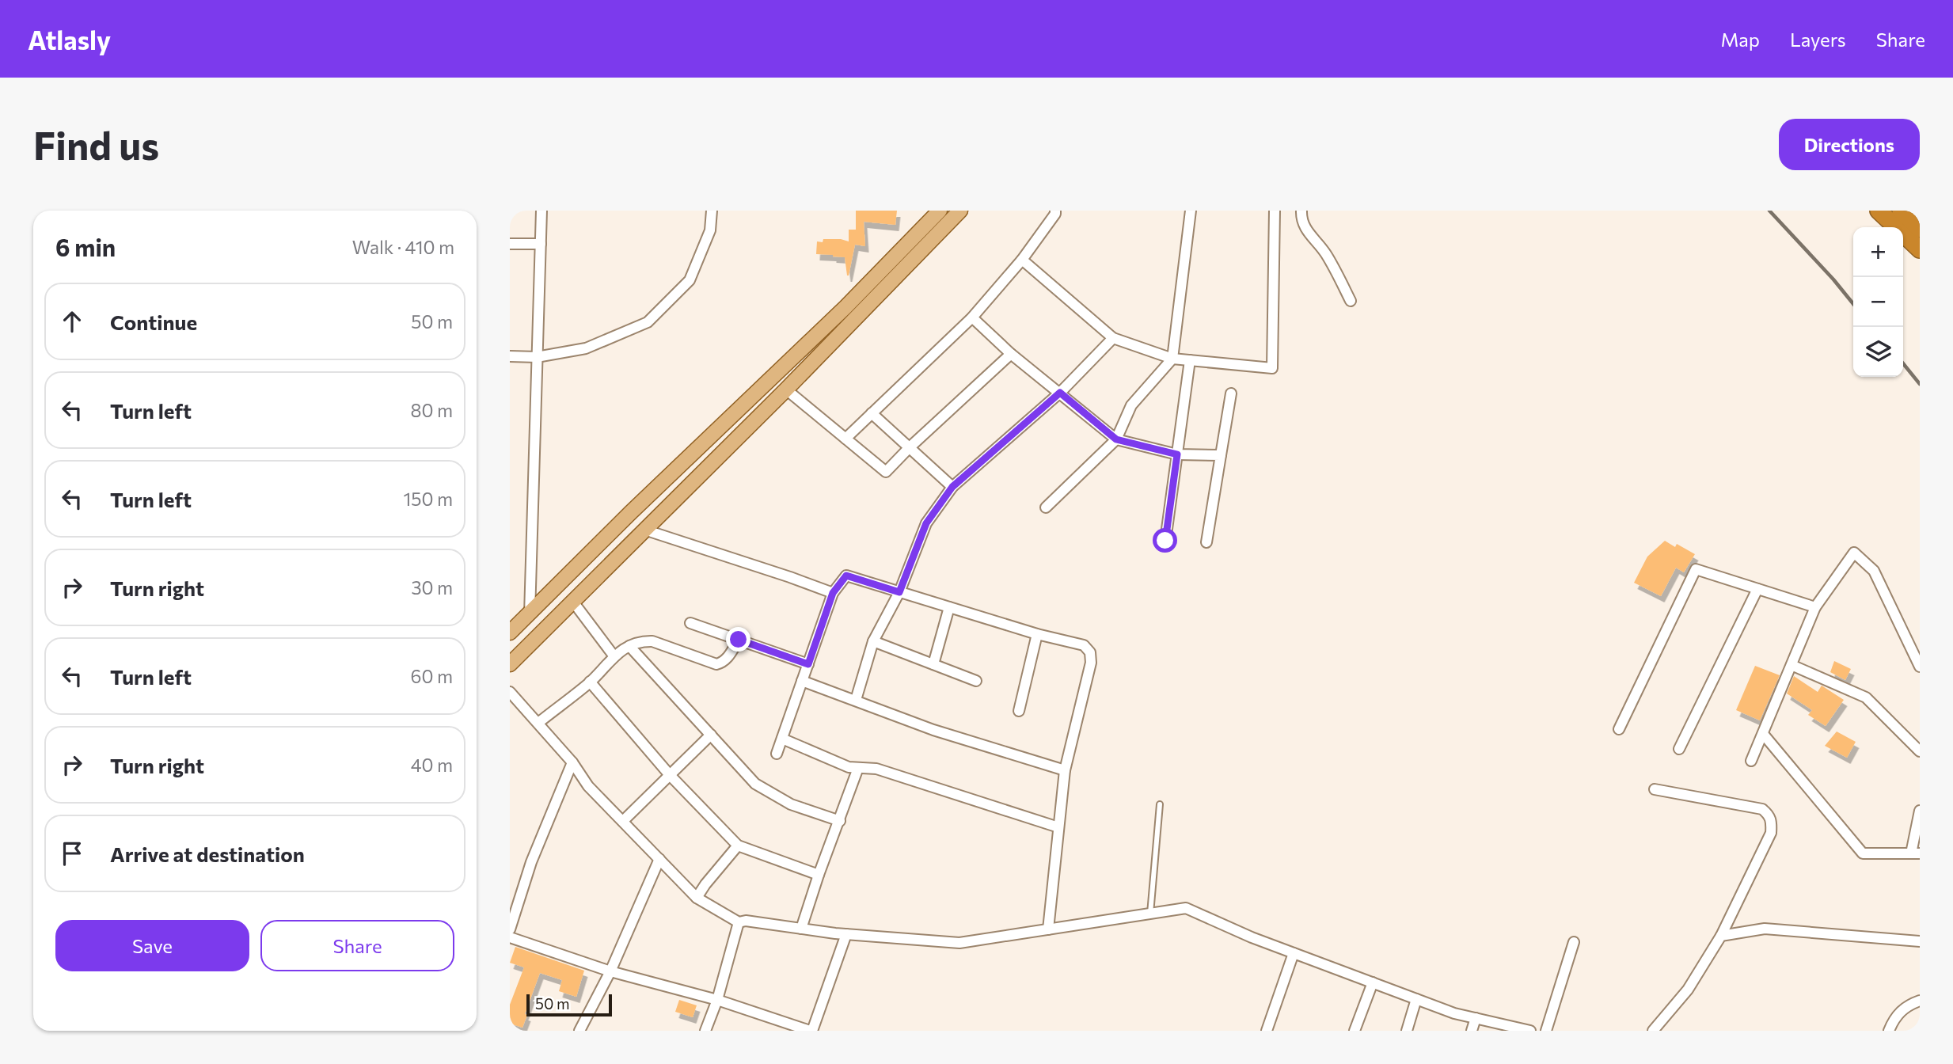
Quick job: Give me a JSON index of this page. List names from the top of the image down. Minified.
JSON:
{"scale_bar":"50 m","page":{"header":"Atlasly","nav":["Map","Layers","Share"],"buttons":["Directions",["Save","Share"]],"title":"Find us","heading":["6 min","Walk · 410 m"],"map_buttons":["+","−"],"list":[["Continue","50 m"],["Turn left","80 m"],["Turn left","150 m"],["Turn right","30 m"],["Turn left","60 m"],["Turn right","40 m"],"Arrive at destination"],"scale":"50 m"}}
